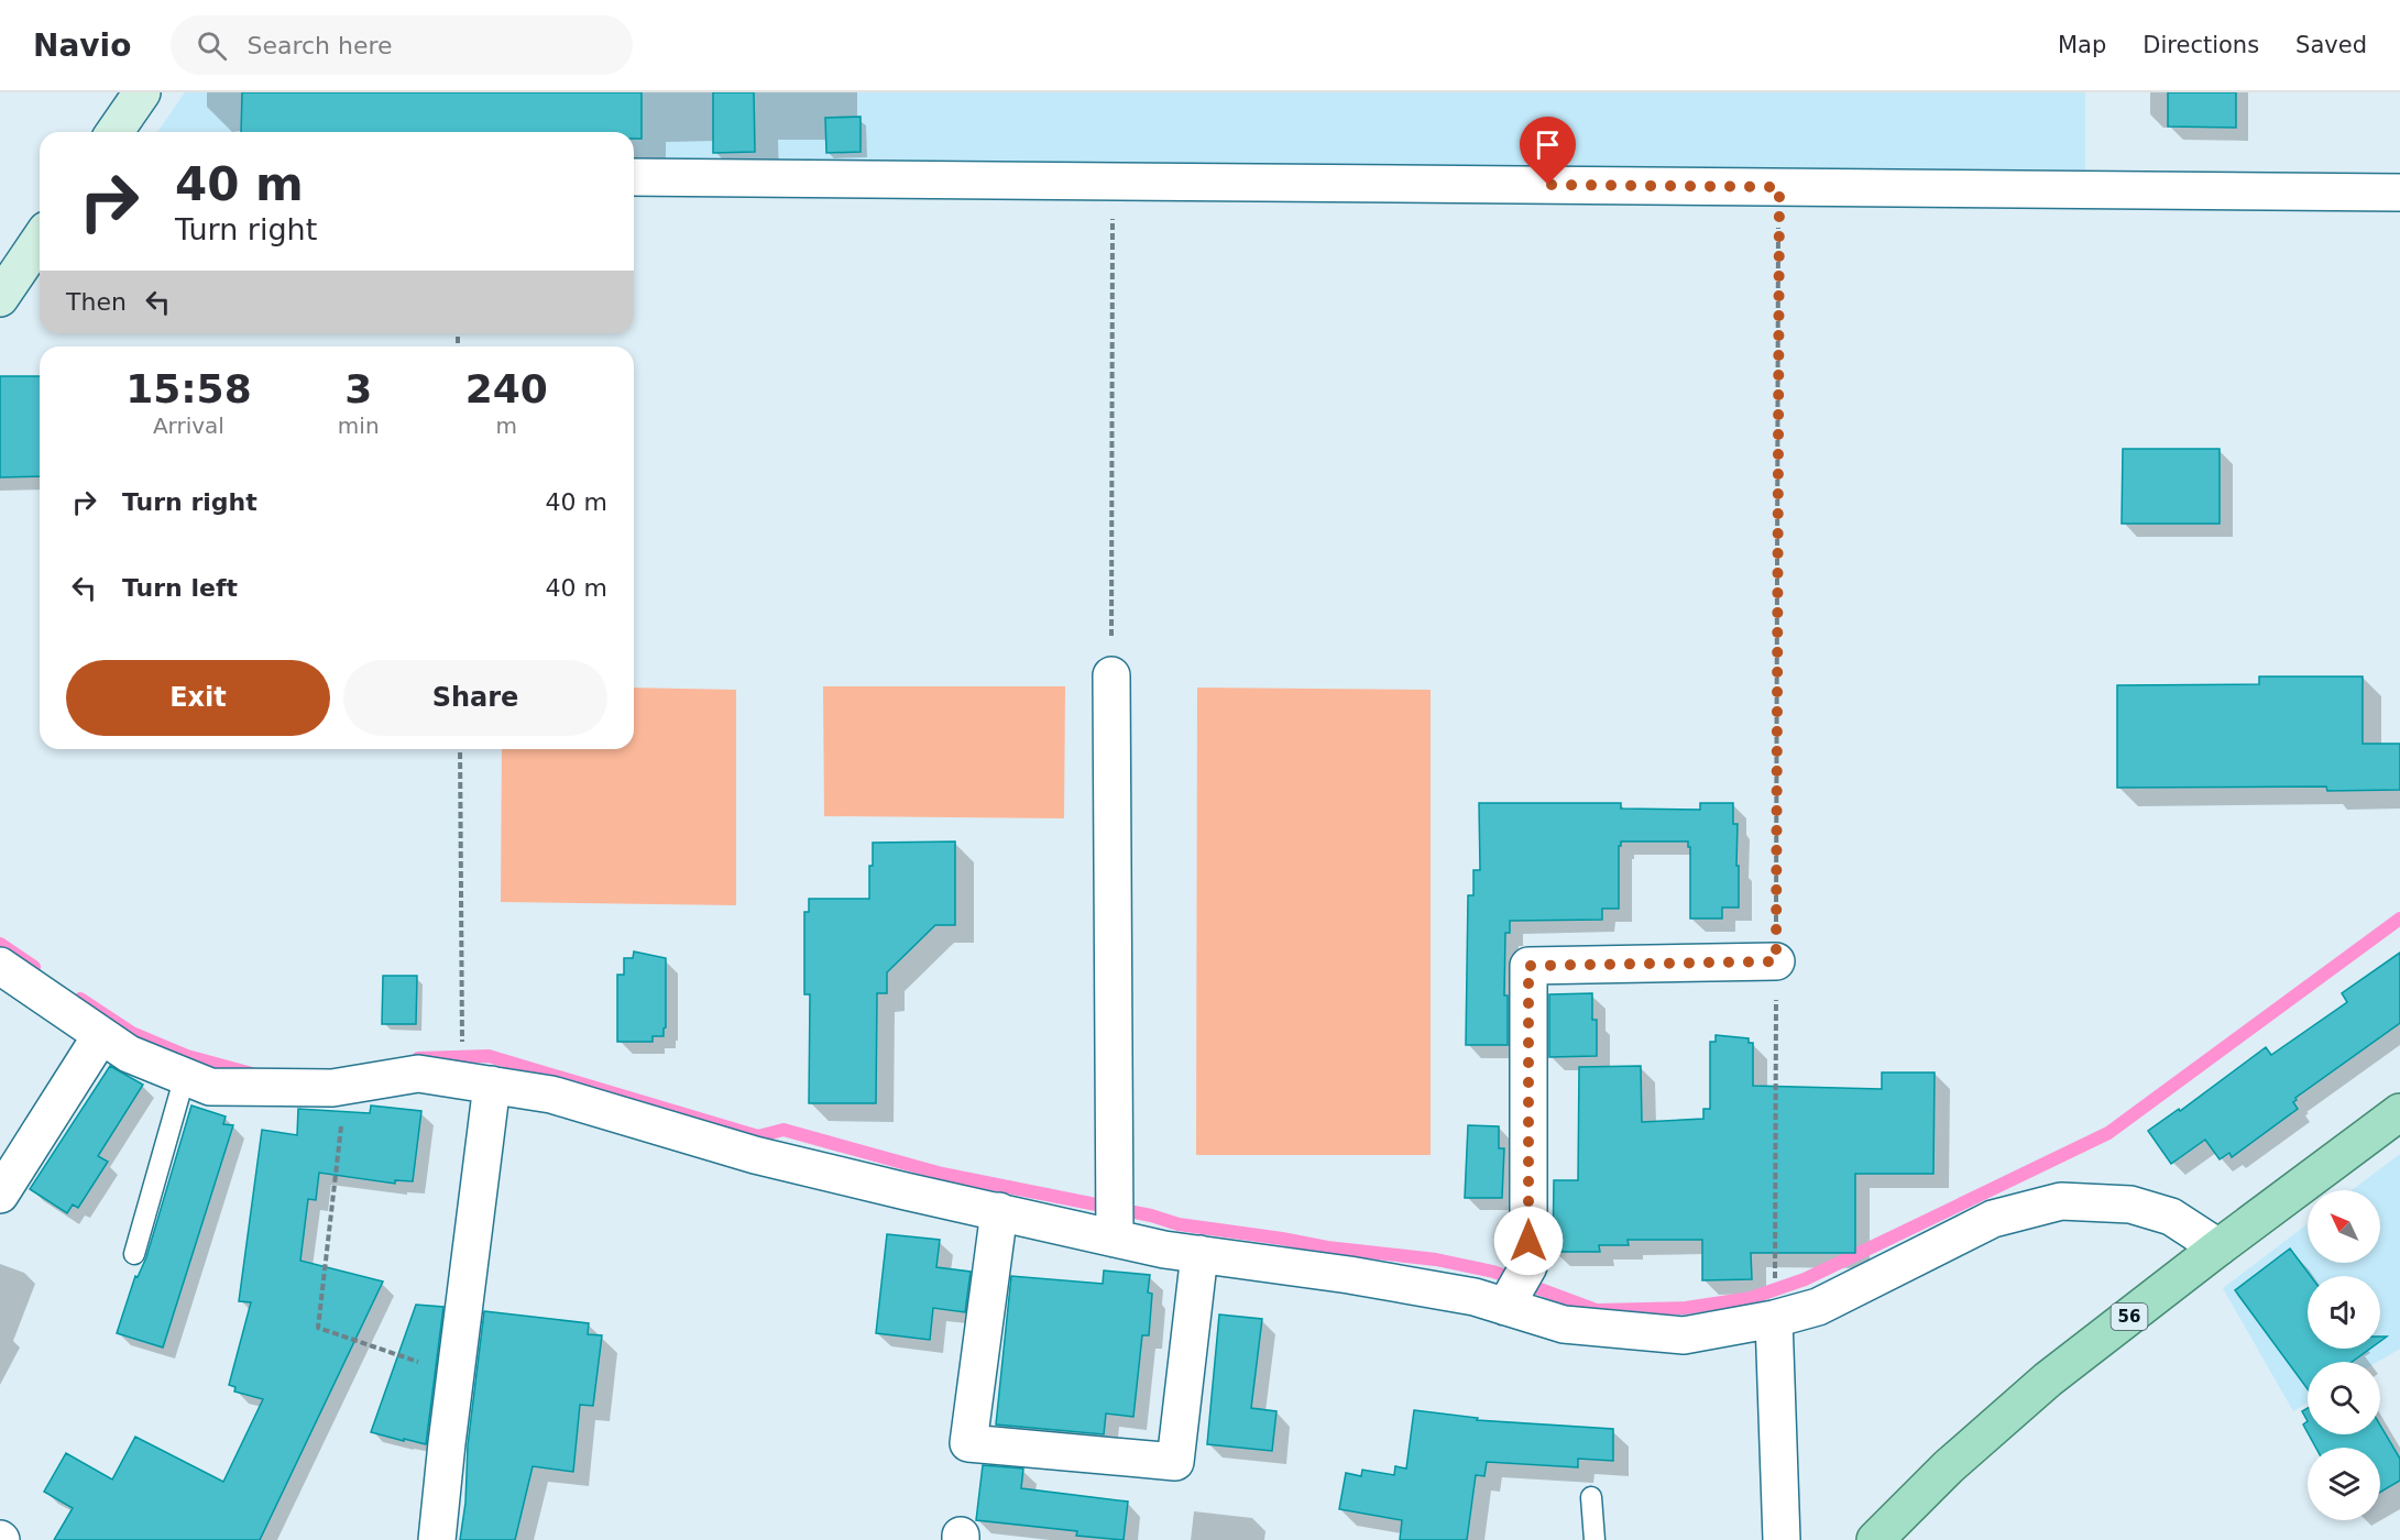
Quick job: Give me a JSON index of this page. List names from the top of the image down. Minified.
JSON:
{"streets":{"main road":["56"]},"north":"top left","page":{"header":"Navio","search":"Search here","nav":["Map","Directions","Saved"],"turn":["40 m","Turn right"],"then":"Then","eta":["15:58","Arrival","3","min","240","m"],"list":[{"name":"Turn right","value":"40 m"},{"name":"Turn left","value":"40 m"}],"buttons":["Exit","Share"]}}
